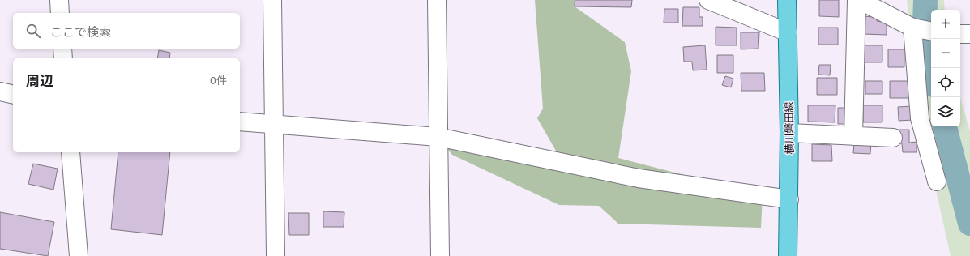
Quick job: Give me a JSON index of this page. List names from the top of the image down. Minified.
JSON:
{"streets":{"main road":["横川磐田線"]},"page":{"map_buttons":["+","−"],"search":"ここで検索","heading":["周辺","0件"]}}
